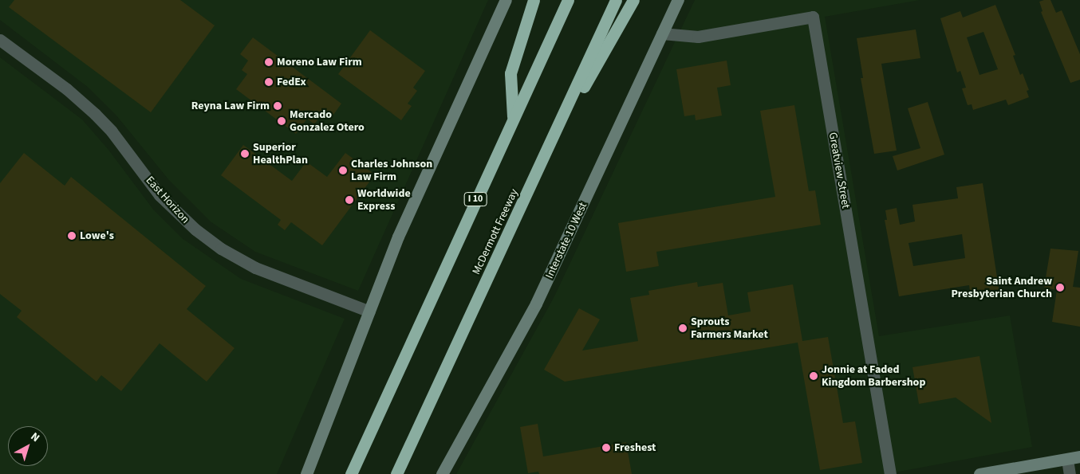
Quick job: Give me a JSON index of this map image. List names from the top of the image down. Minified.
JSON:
{"streets":{"highway":["I 10","McDermott Freeway"],"main road":["Interstate 10 West"],"street":["Greatview Street","East Horizon"]},"crossings":[["Greatview Street","Interstate 10 West"]],"places":["Moreno Law Firm","FedEx","Reyna Law Firm","Mercado Gonzalez Otero","Superior HealthPlan","Charles Johnson Law Firm","Worldwide Express","Lowe's","Saint Andrew Presbyterian Church","Sprouts Farmers Market","Jonnie at Faded Kingdom Barbershop","Freshest"],"north":"top right"}
